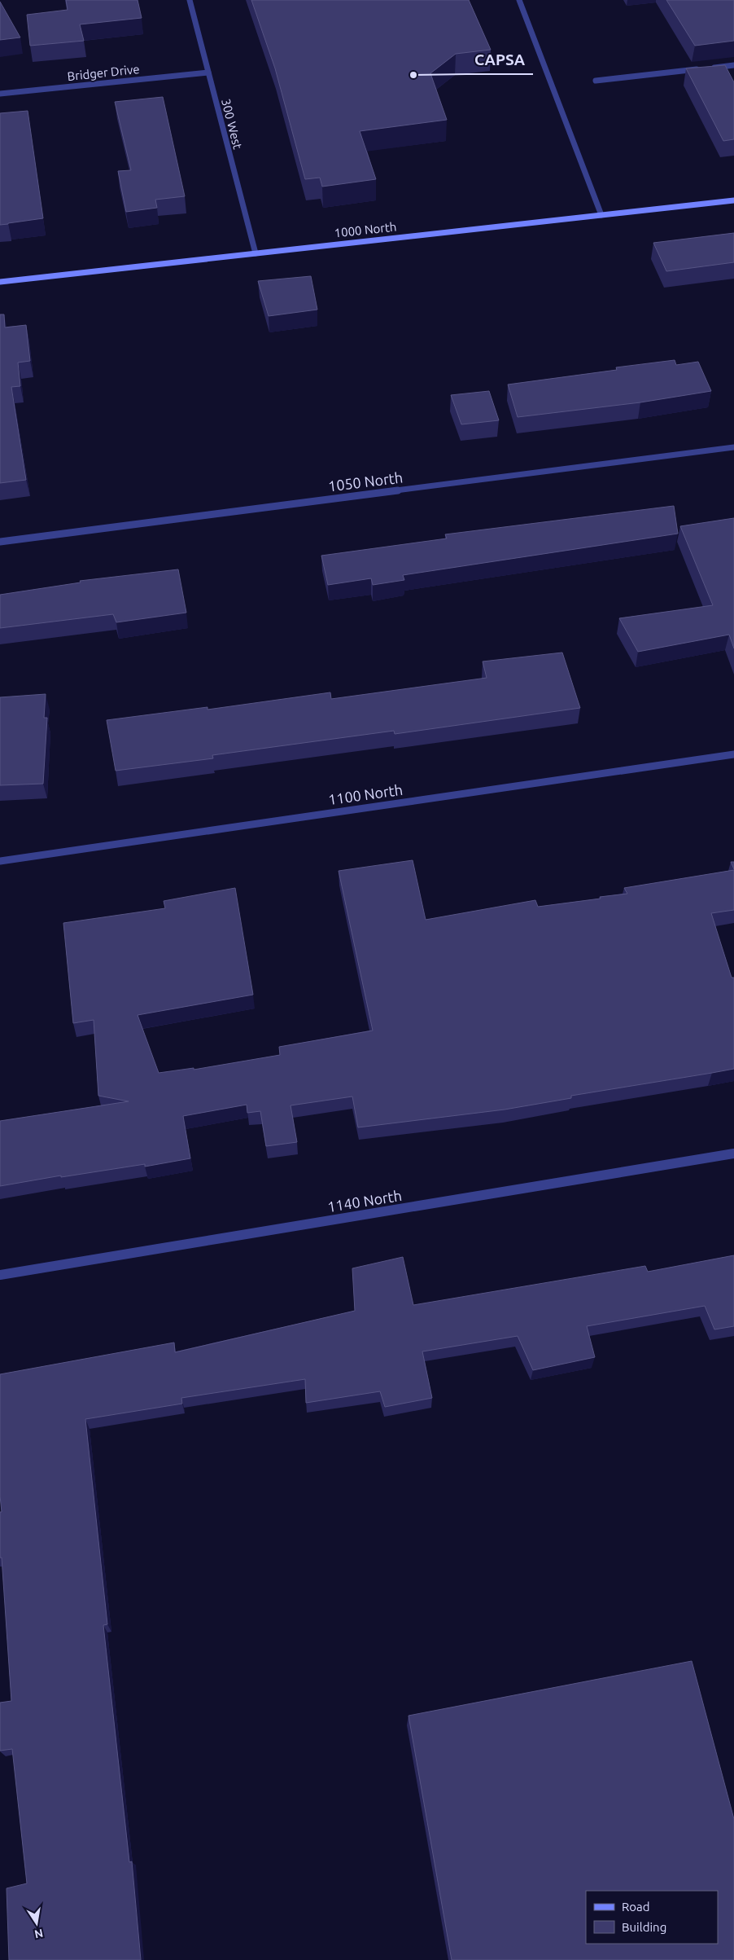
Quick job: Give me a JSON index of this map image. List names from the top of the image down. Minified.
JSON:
{"streets":{"street":["Bridger Drive","300 West","1000 North","1050 North","1100 North","1140 North"]},"crossings":[["Bridger Drive","300 West"],["300 West","1000 North"]],"places":["CAPSA"],"legend":["Road","Building"],"north":"bottom"}
